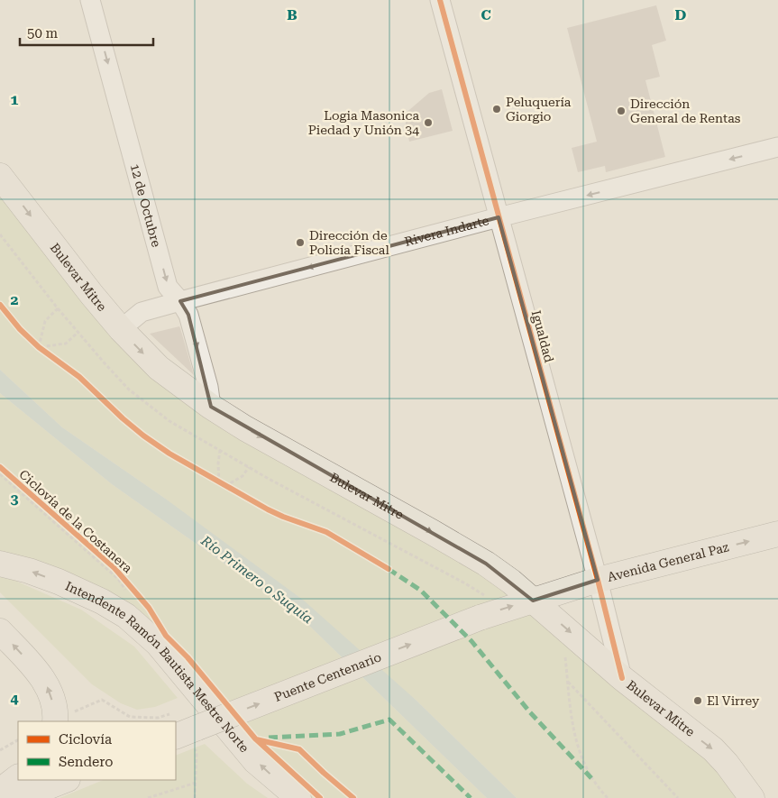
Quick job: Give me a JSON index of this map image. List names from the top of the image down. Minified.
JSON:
{"streets":{"main road":["Bulevar Mitre","Avenida General Paz","Intendente Ramón Bautista Mestre Norte","Puente Centenario"],"street":["12 de Octubre","Rivera Indarte","Igualdad"],"cycle path":["Ciclovía de la Costanera"]},"crossings":[["12 de Octubre","Rivera Indarte"],["12 de Octubre","Bulevar Mitre"],["Rivera Indarte","Bulevar Mitre"],["Rivera Indarte","Igualdad"],["Bulevar Mitre","Igualdad"],["Bulevar Mitre","Avenida General Paz"],["Igualdad","Avenida General Paz"],["Avenida General Paz","Puente Centenario"]],"one_way":["12 de Octubre","Rivera Indarte","Bulevar Mitre","Avenida General Paz","Intendente Ramón Bautista Mestre Norte","Puente Centenario"],"water":["Río Primero o Suquía"],"places":["Peluquería Giorgio","Dirección General de Rentas","Logia Masonica Piedad y Unión 34","Dirección de Policía Fiscal","El Virrey"],"legend":["Ciclovía","Sendero"],"scale_bar":"50 m","grid":{"columns":["B","C","D"],"rows":["1","2","3","4"]}}
